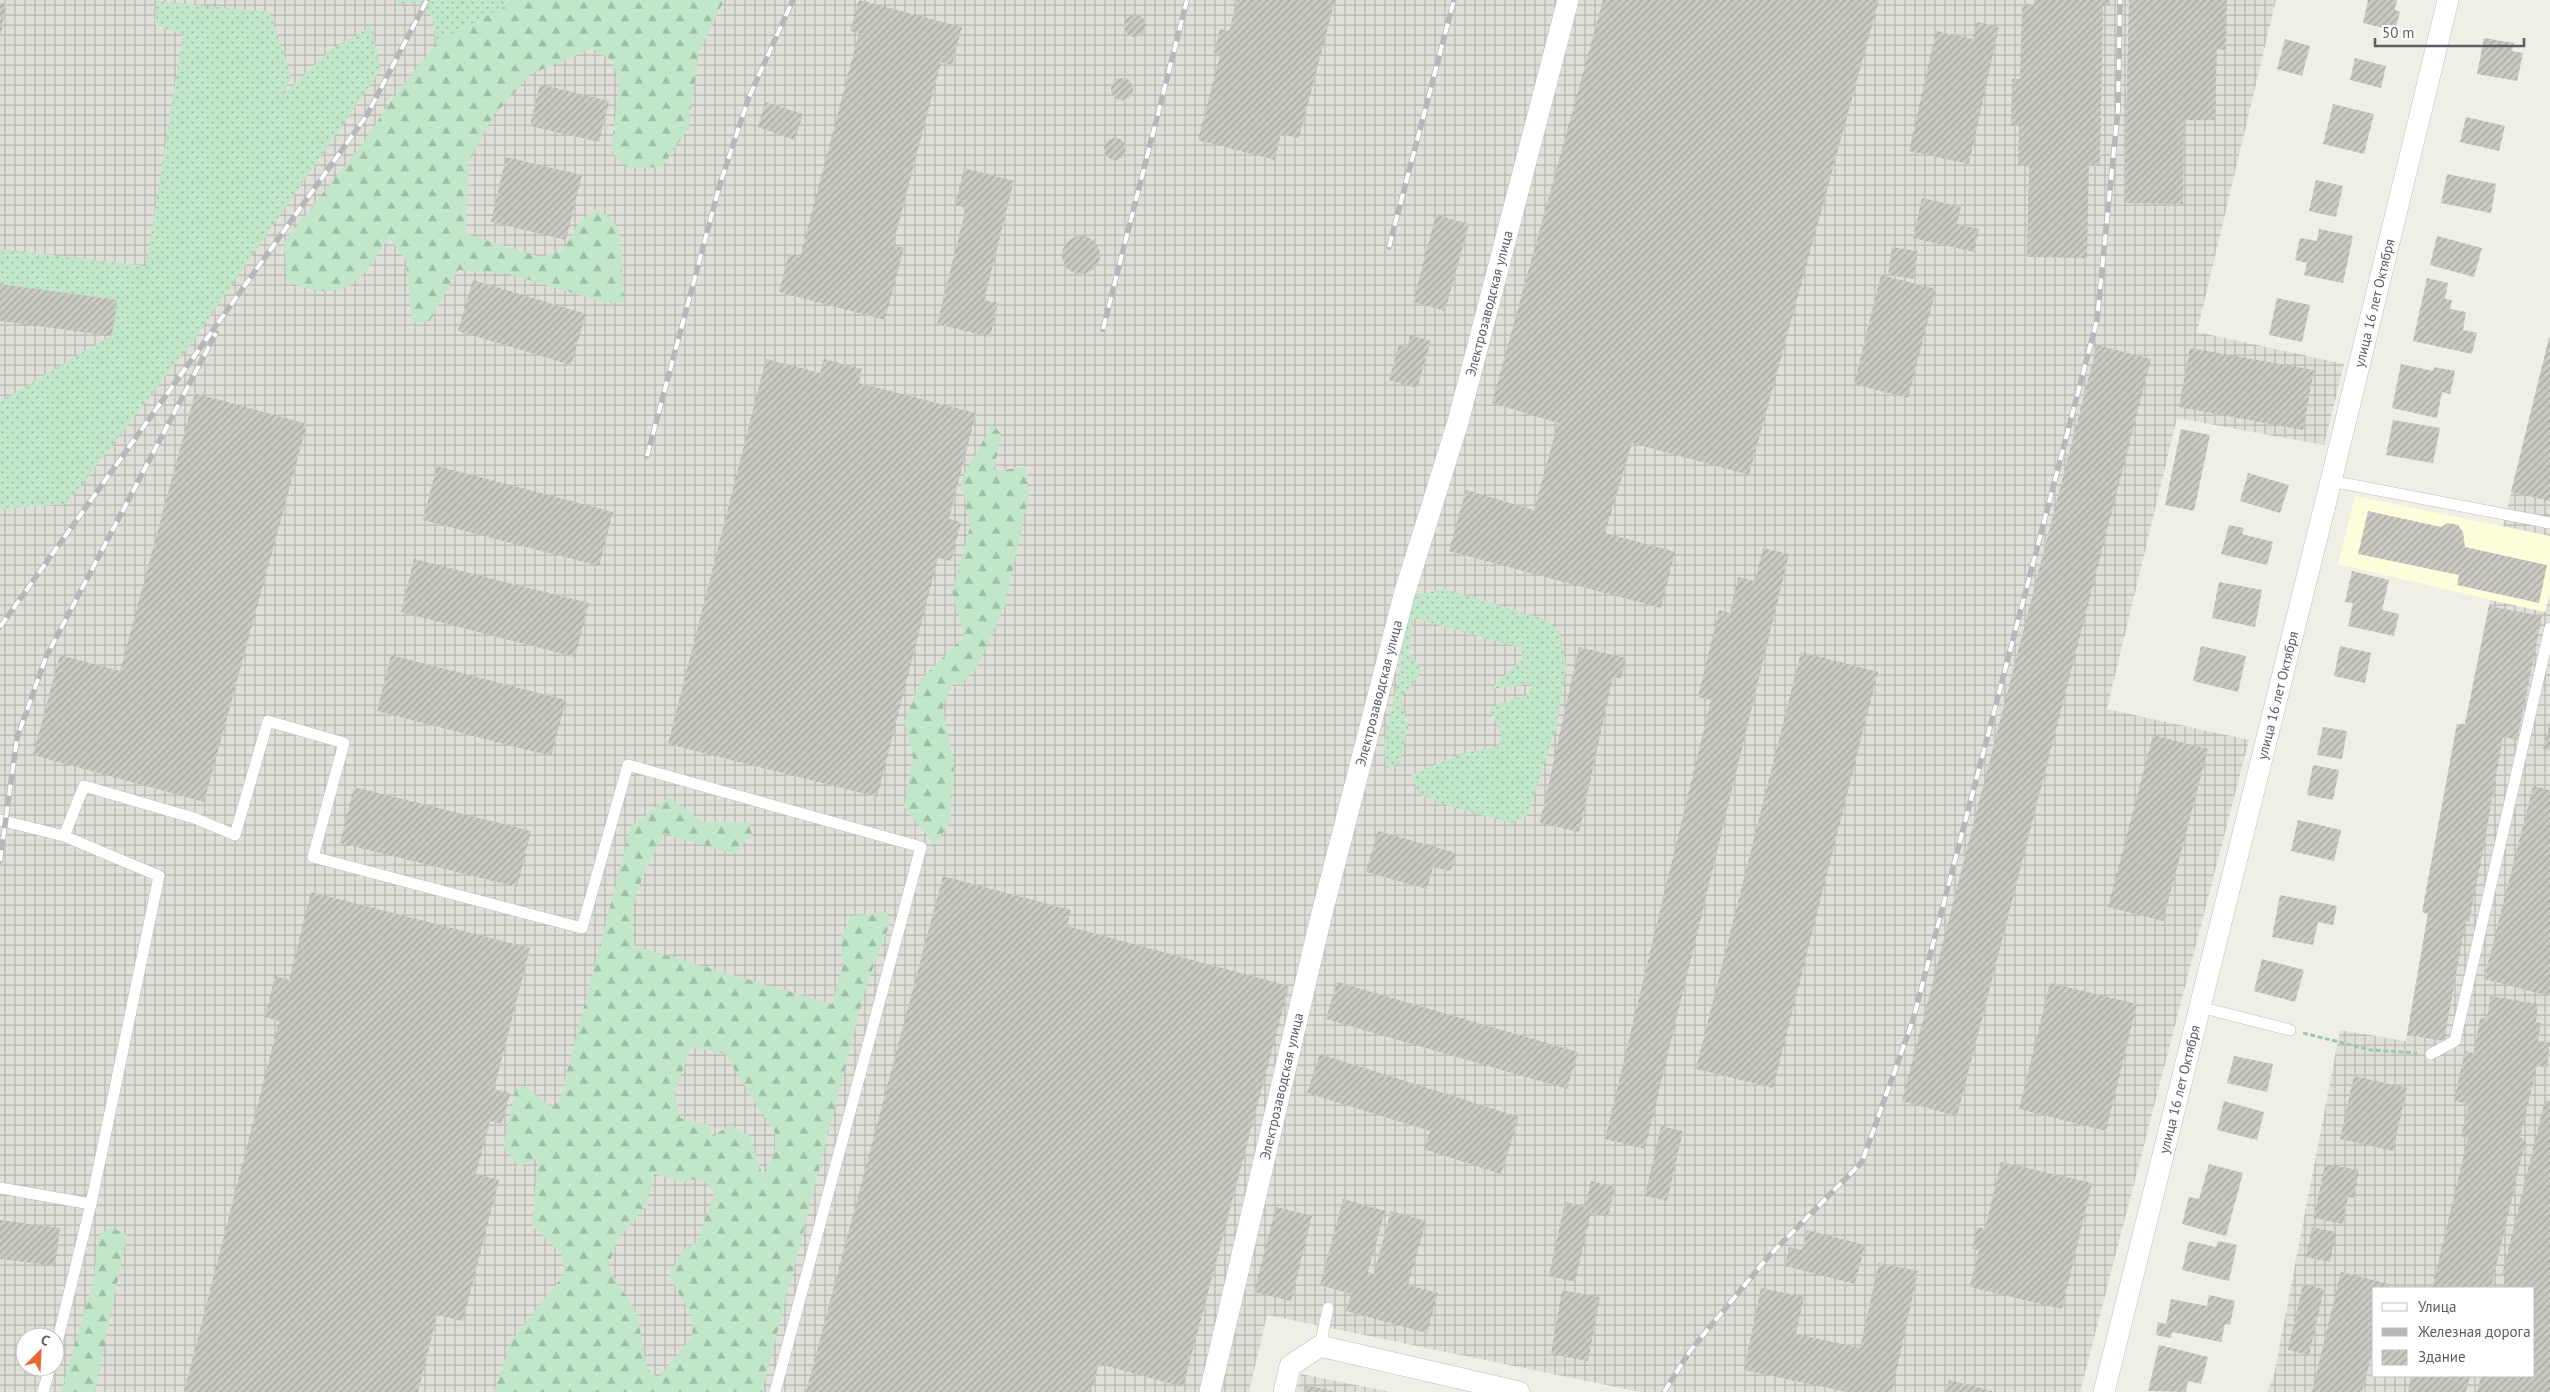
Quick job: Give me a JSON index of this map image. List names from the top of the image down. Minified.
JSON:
{"streets":{"street":["улица 16 лет Октября","Электрозаводская улица"]},"legend":["Улица","Железная дорога","Здание"],"scale_bar":"50 m","north":"top right"}
